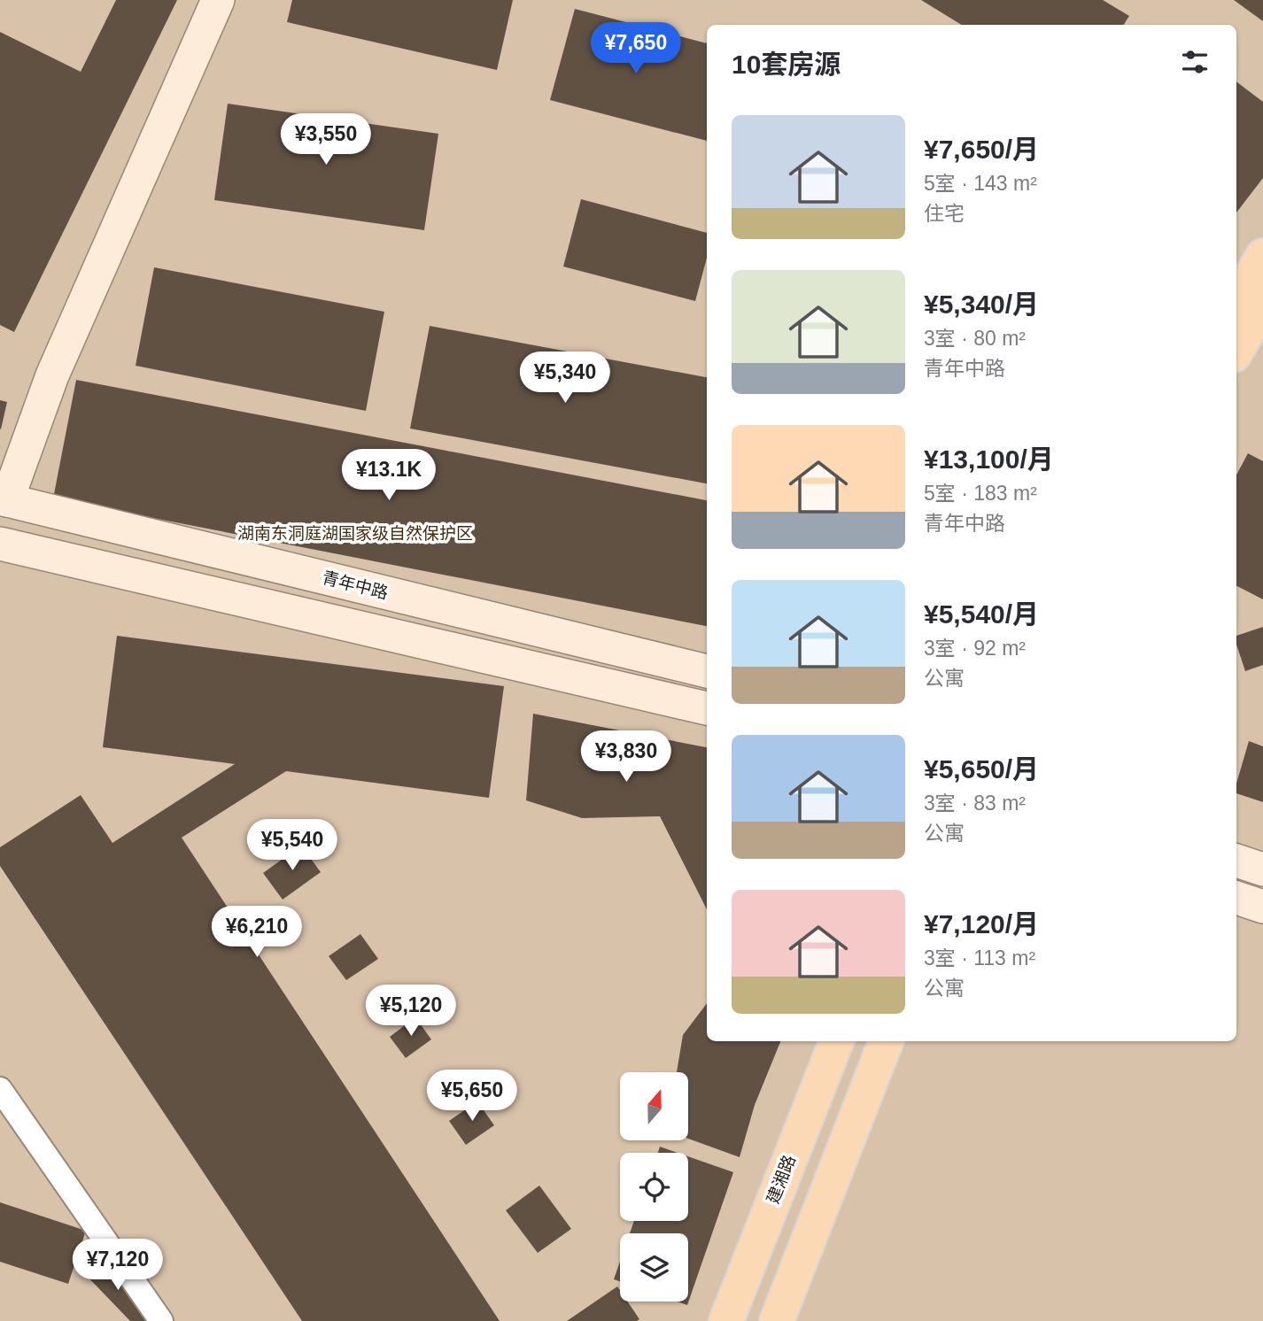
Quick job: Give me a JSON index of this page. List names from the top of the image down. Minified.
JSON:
{"streets":{"main road":["青年中路","建湘路"]},"parks":["湖南东洞庭湖国家级自然保护区"],"north":"top","page":{"price":["¥7,650","¥3,550","¥5,340","¥13.1K","¥3,830","¥5,540","¥6,210","¥5,120","¥5,650","¥7,120"],"heading":"10套房源","list":[{"name":"¥7,650/月","note":"5室 · 143 m² · 住宅"},{"name":"¥5,340/月","note":"3室 · 80 m² · 青年中路"},{"name":"¥13,100/月","note":"5室 · 183 m² · 青年中路"},{"name":"¥5,540/月","note":"3室 · 92 m² · 公寓"},{"name":"¥5,650/月","note":"3室 · 83 m² · 公寓"},{"name":"¥7,120/月","note":"3室 · 113 m² · 公寓"}]}}
